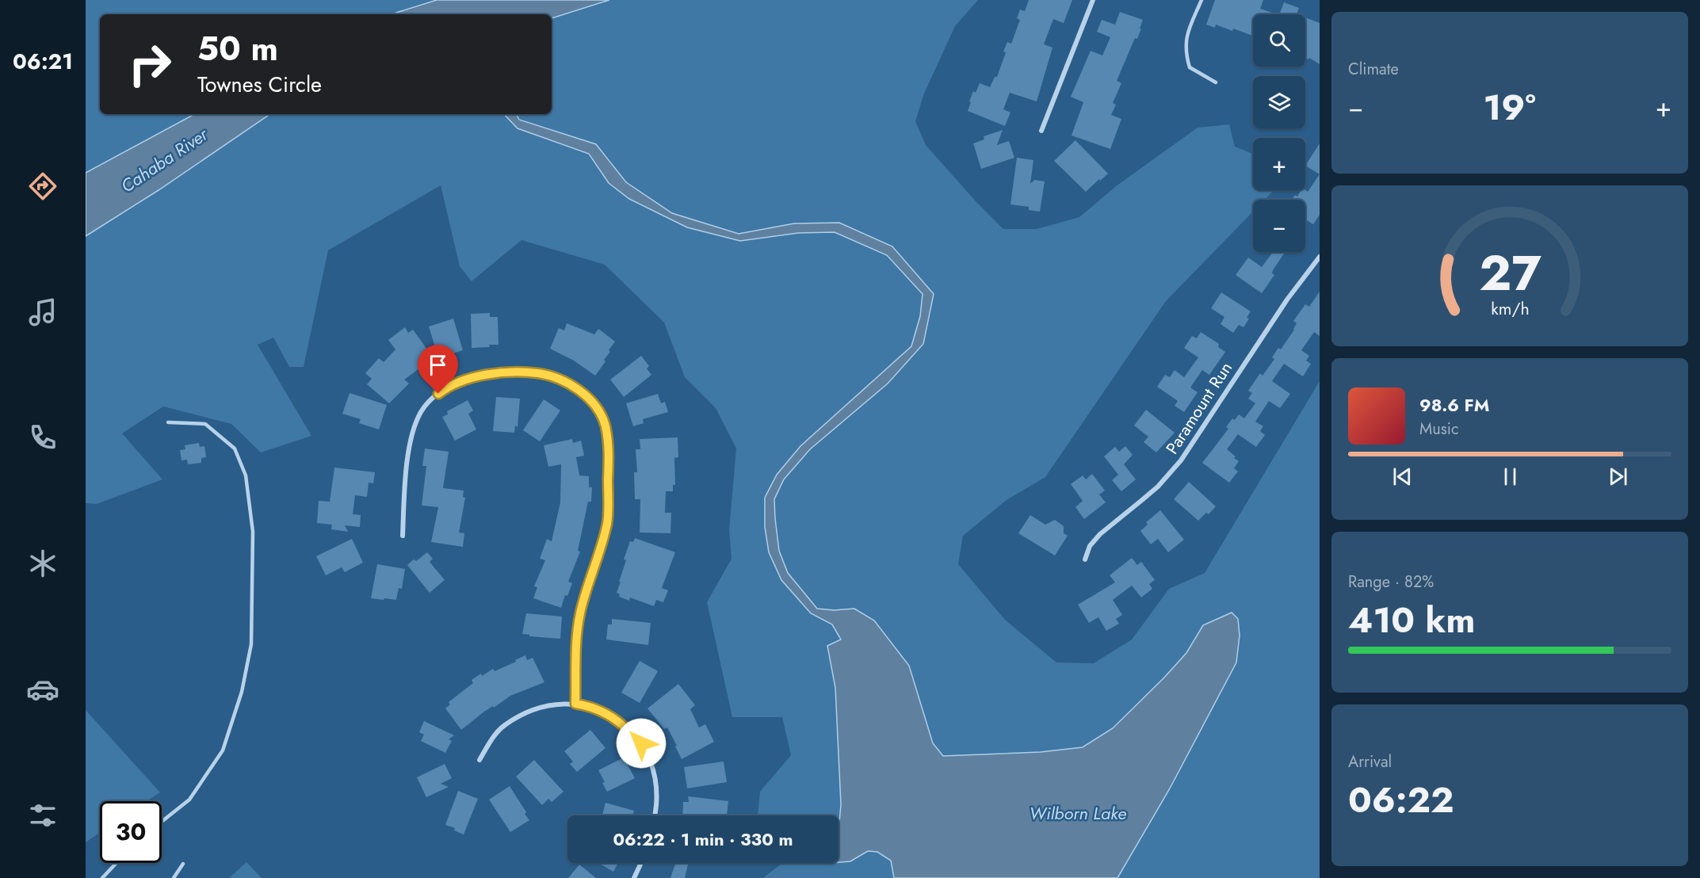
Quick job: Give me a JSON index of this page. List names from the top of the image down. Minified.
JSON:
{"streets":{"street":["Paramount Run"]},"water":["Cahaba River","Wilborn Lake"],"page":{"tabs":"06:21","tile":["Climate",["Range · 82%","410 km"],["Arrival","06:22"]],"map_buttons":["+","−"],"turn":["50 m","Townes Circle"],"heat":["−","19°","+"],"song":["98.6 FM","Music"],"limit":"30","trip":"06:22 · 1 min · 330 m","gauge":["27","km/h"]}}
